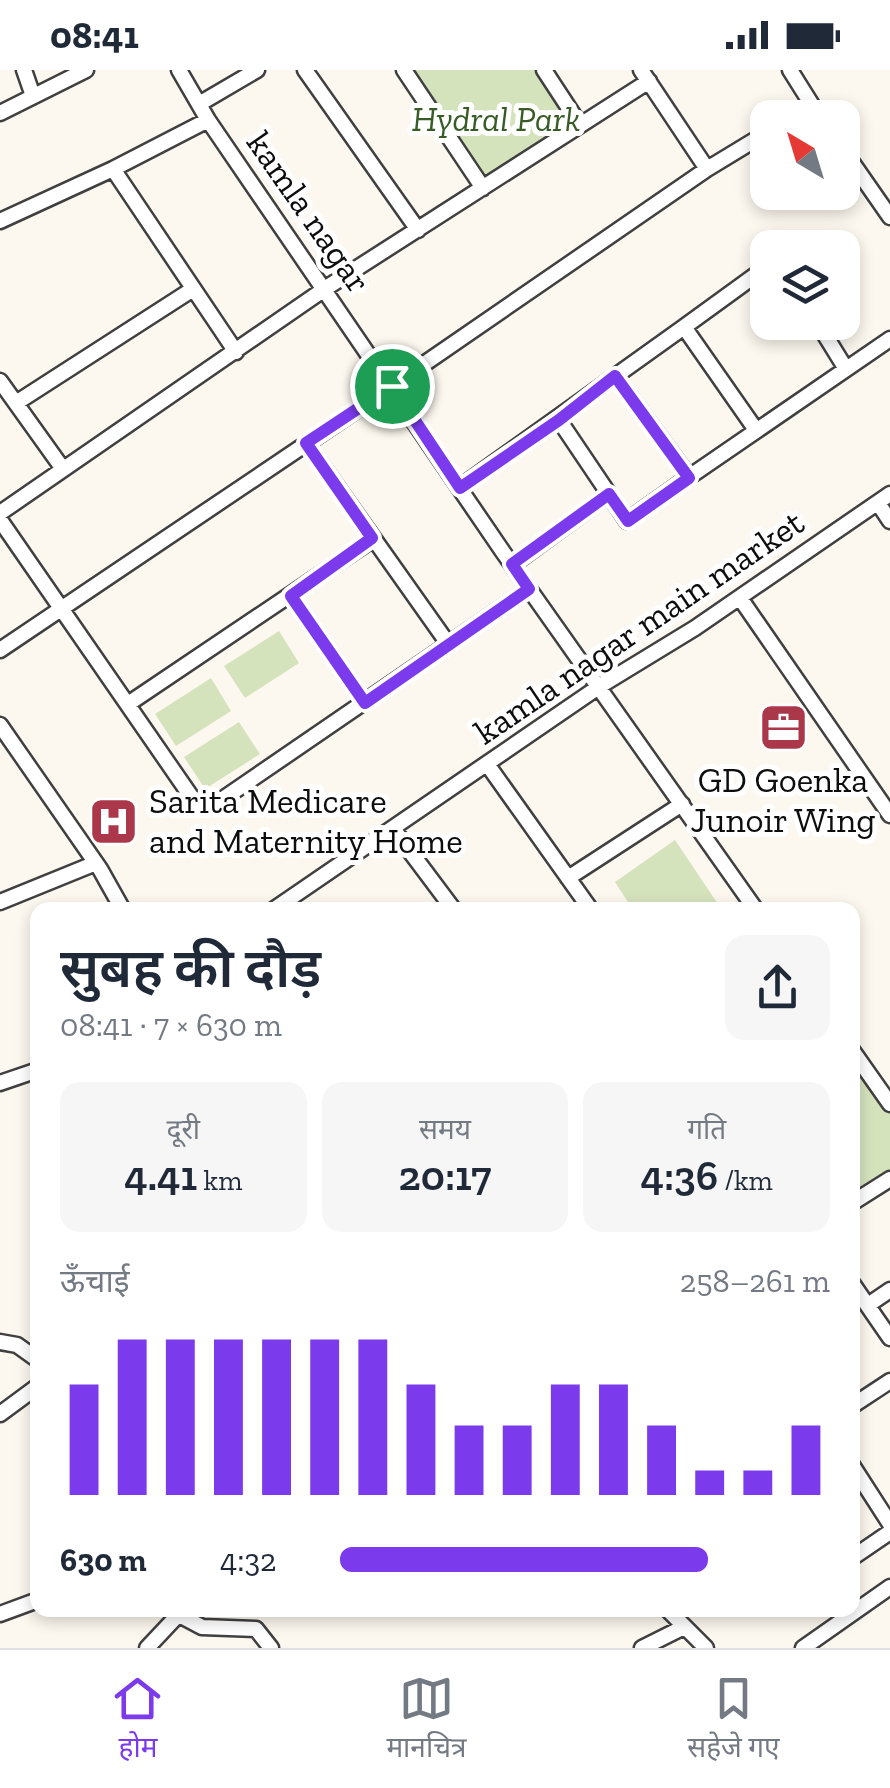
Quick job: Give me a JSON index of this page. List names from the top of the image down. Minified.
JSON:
{"streets":{"street":["kamla nagar","kamla nagar main market"]},"crossings":[["kamla nagar","kamla nagar main market"]],"parks":["Hydral Park"],"places":{"office":["GD Goenka Junoir Wing"],"hospital":["Sarita Medicare and Maternity Home"]},"north":"top left","page":{"status":"08:41","heading":["सुबह की दौड़","08:41 · 7 × 630 m"],"stats":[["दूरी","4.41 km"],["समय","20:17"],["गति","4:36 /km"]],"chart":["ऊँचाई","258–261 m"],"list":[{"name":"630 m","note":"4:32"}],"tabs":["होम","मानचित्र","सहेजे गए"]}}
